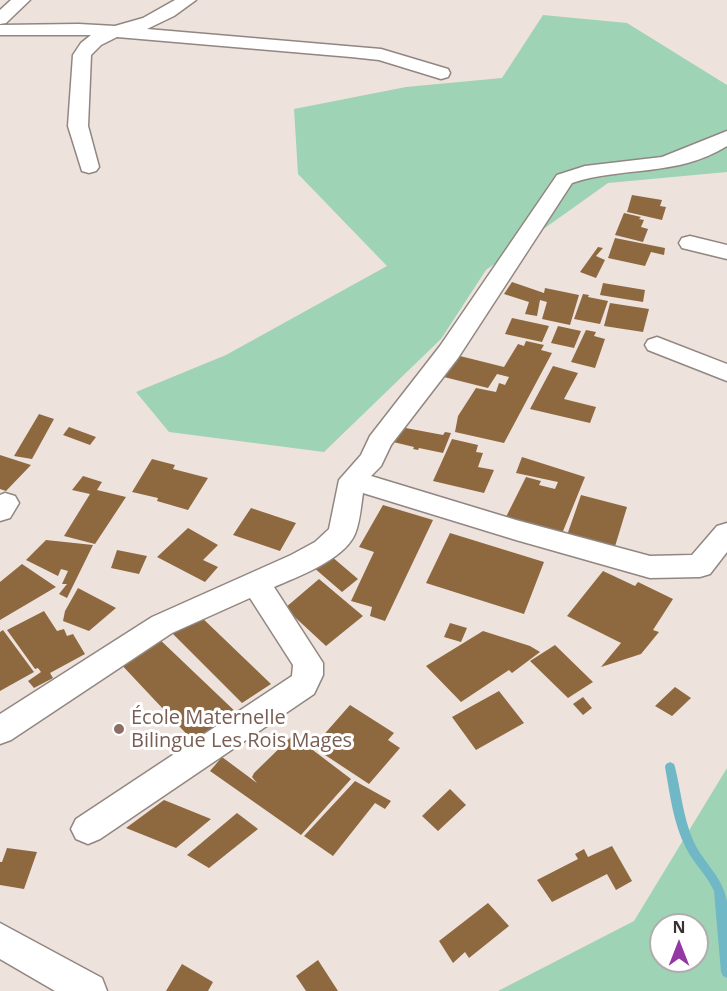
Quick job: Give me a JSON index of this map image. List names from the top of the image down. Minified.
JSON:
{"places":["École Maternelle Bilingue Les Rois Mages"],"north":"top"}
